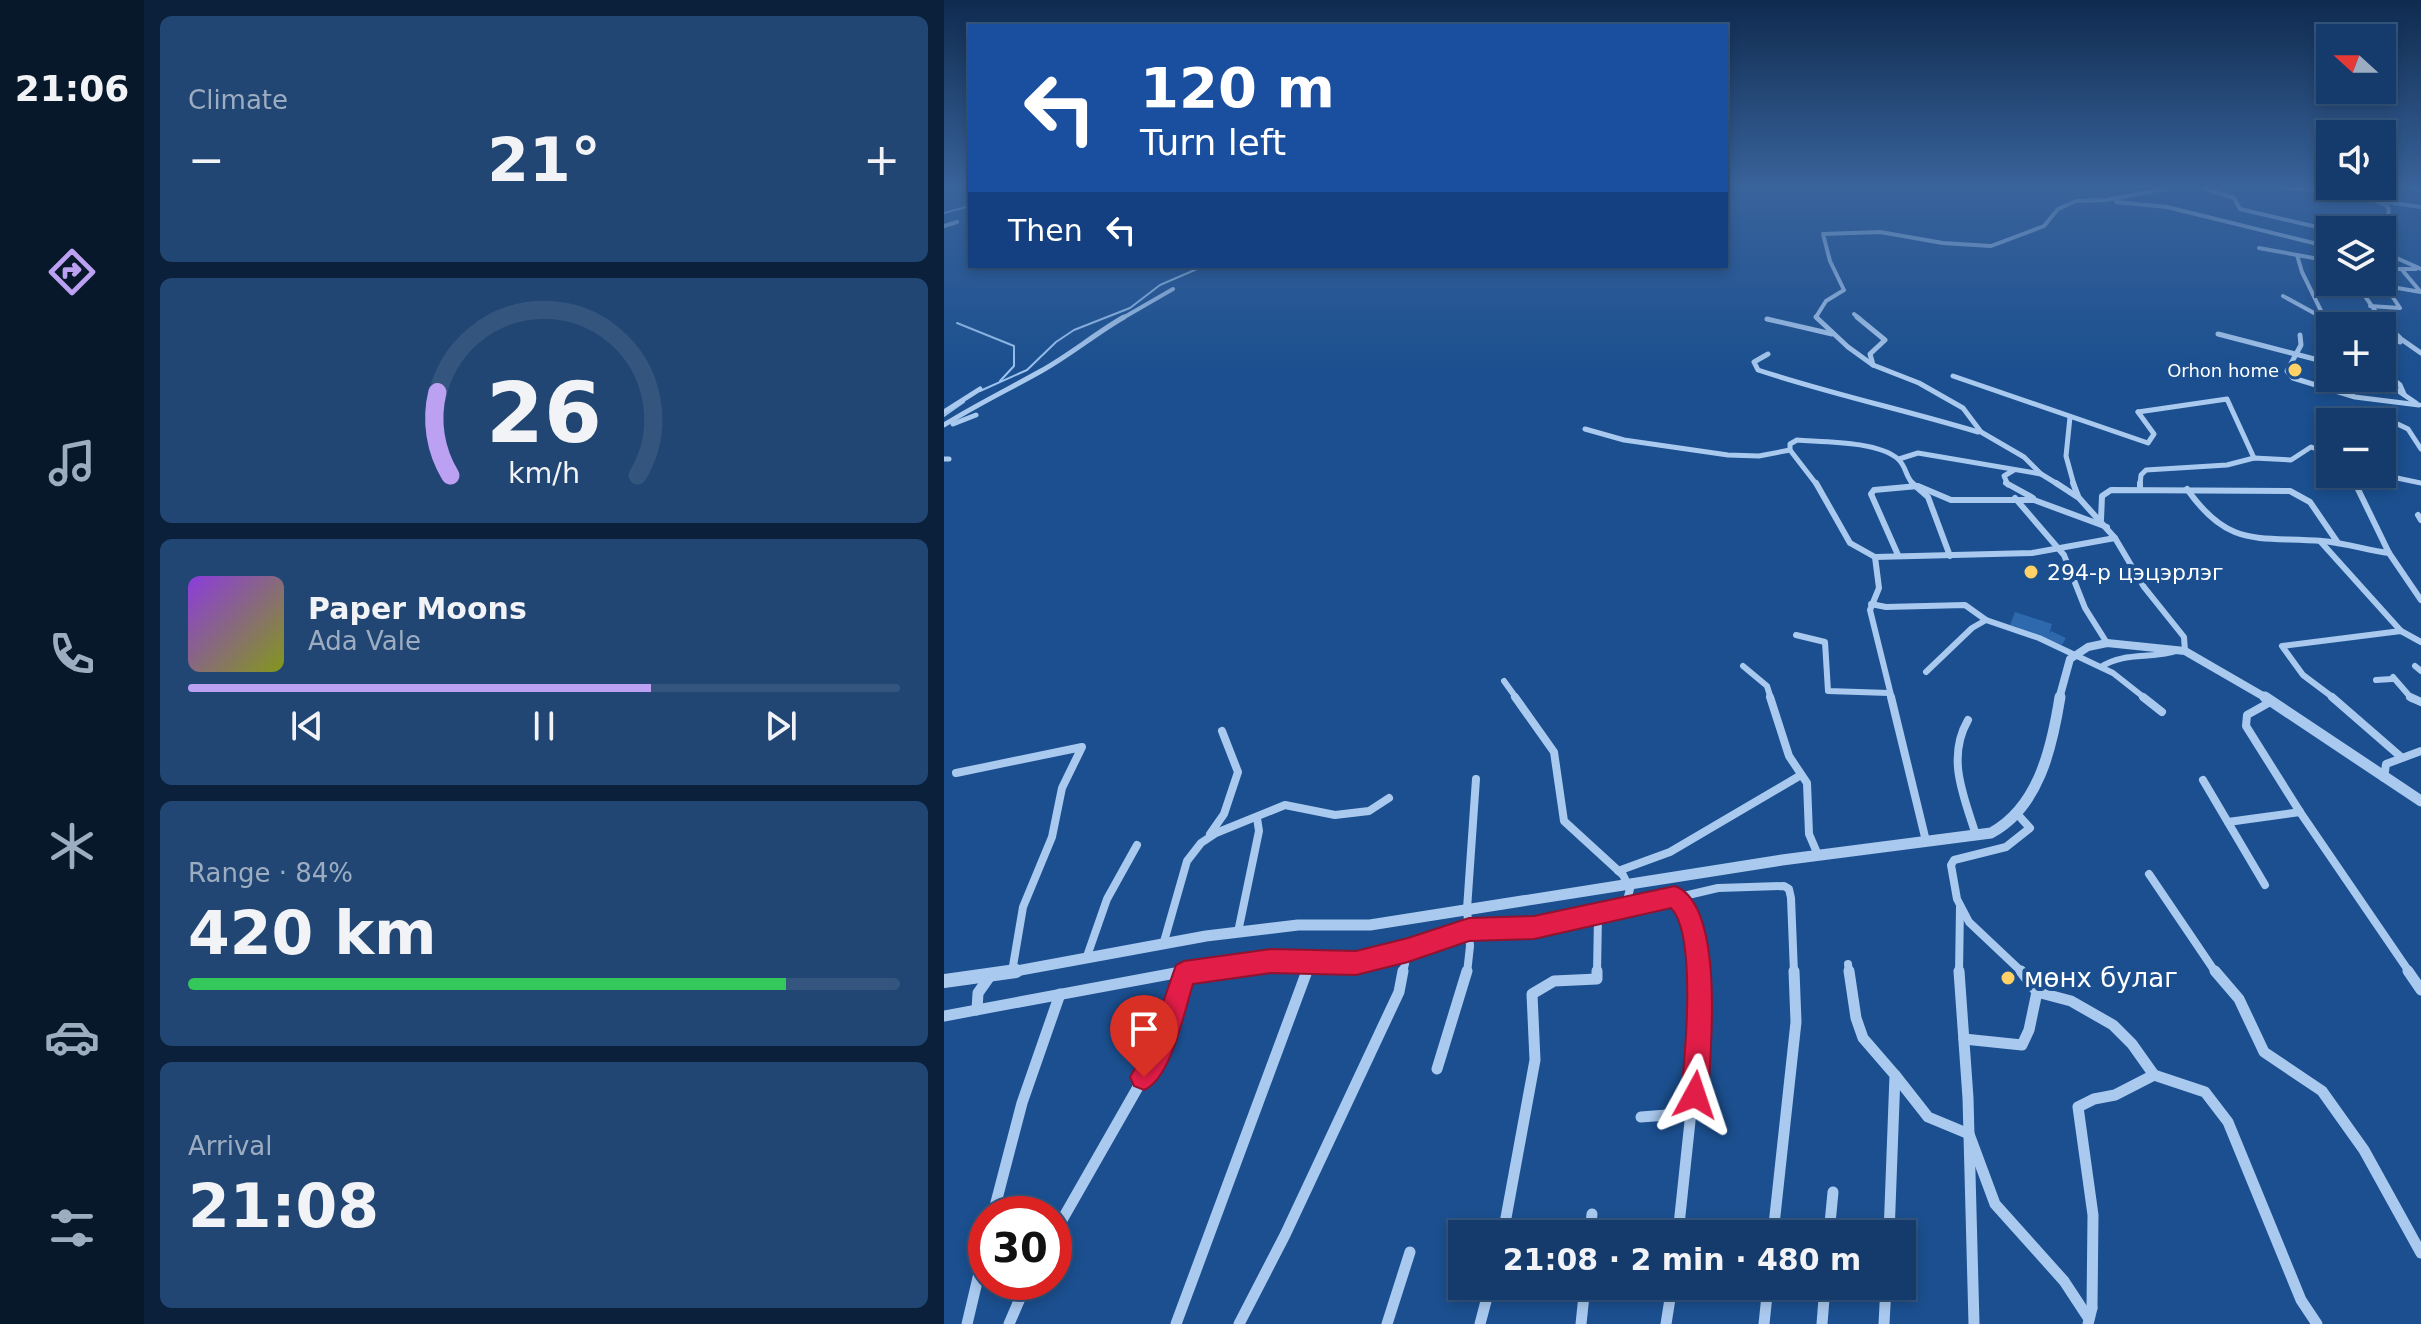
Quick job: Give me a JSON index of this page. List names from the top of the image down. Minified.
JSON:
{"places":["Orhon home","294-р цэцэрлэг","мөнх булаг"],"north":"left","page":{"tabs":"21:06","tile":["Climate",["Range · 84%","420 km"],["Arrival","21:08"]],"map_buttons":["+","−"],"turn":["120 m","Turn left"],"heat":["−","21°","+"],"then":"Then","song":["Paper Moons","Ada Vale"],"limit":"30","trip":"21:08 · 2 min · 480 m","gauge":["26","km/h"]}}
